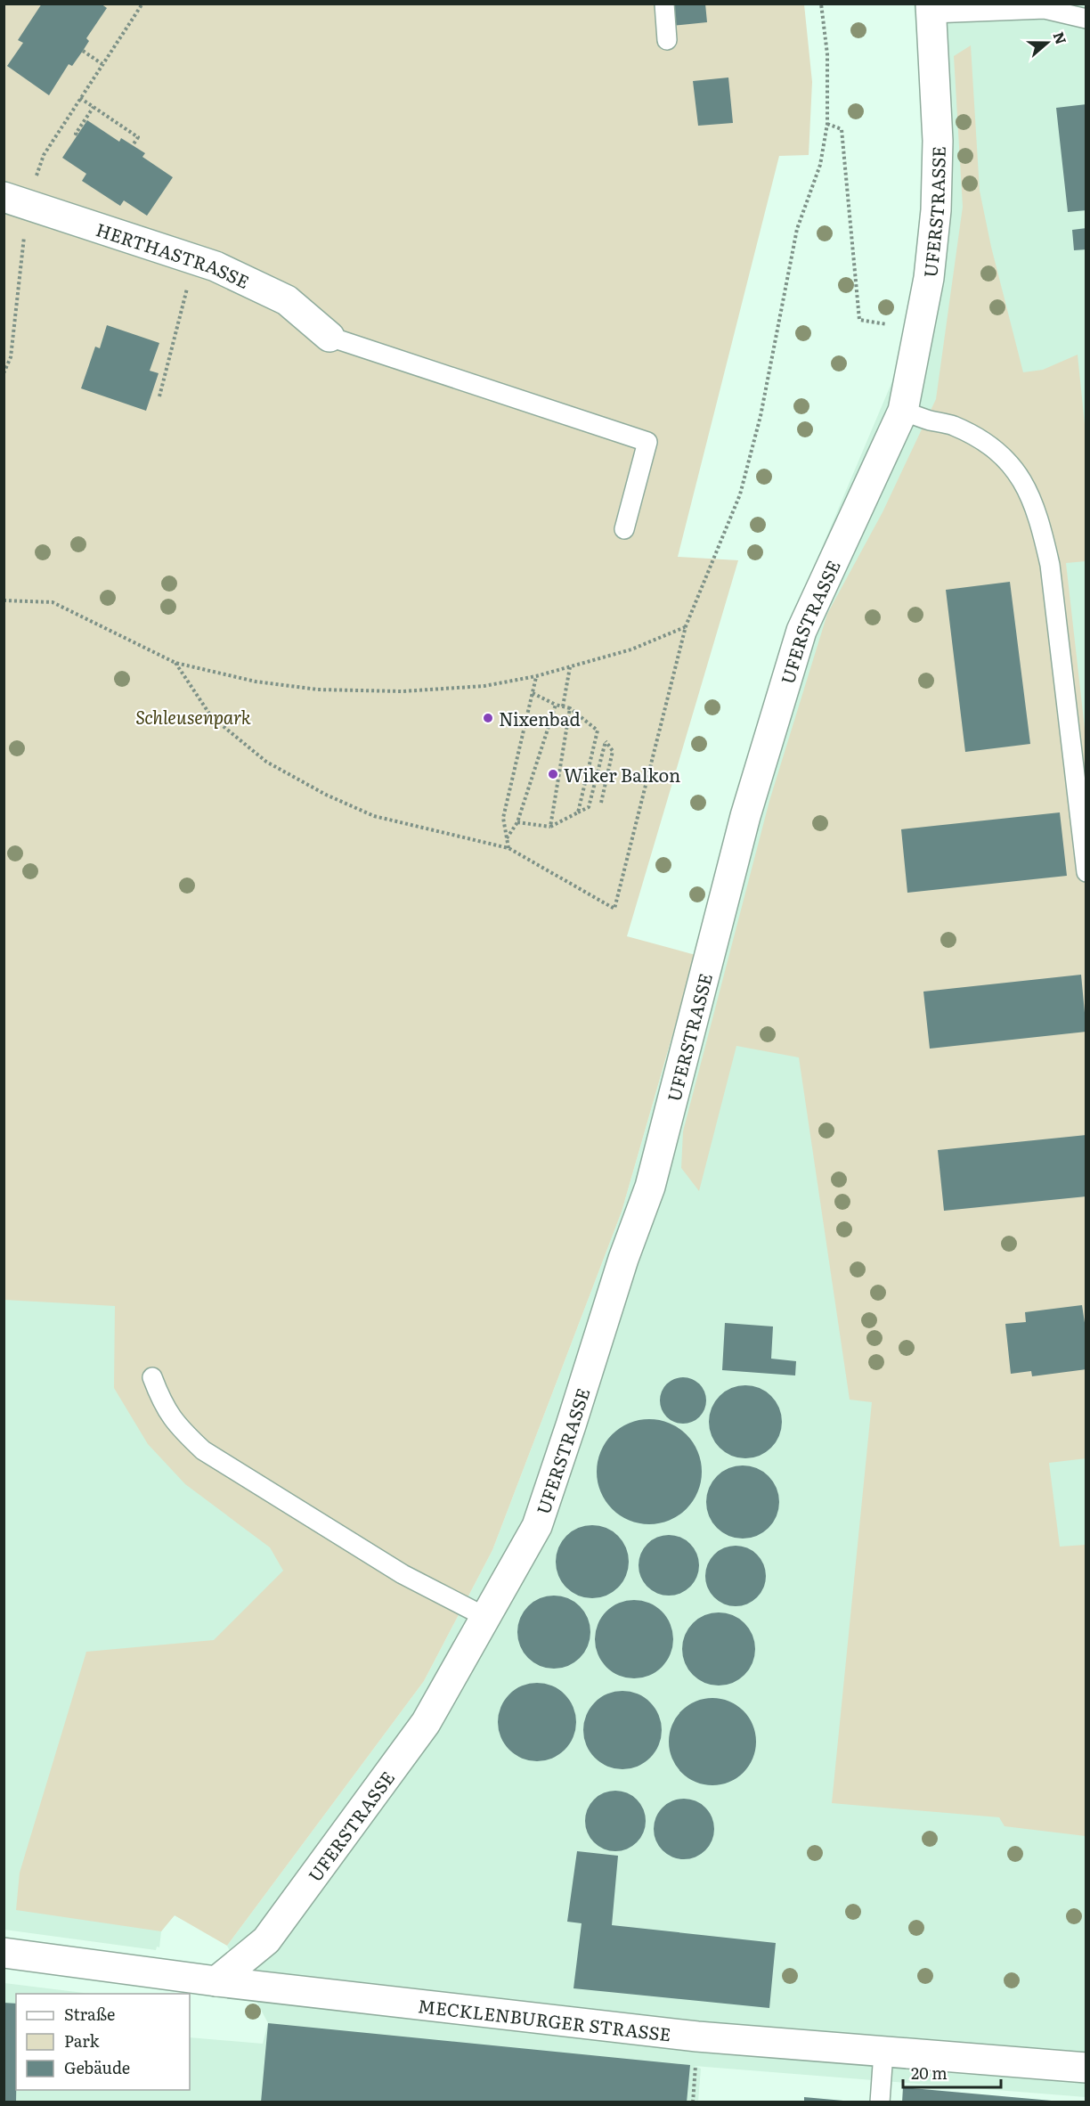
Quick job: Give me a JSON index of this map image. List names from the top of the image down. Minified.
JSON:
{"streets":{"street":["UFERSTRASSE","HERTHASTRASSE","MECKLENBURGER STRASSE"]},"crossings":[["UFERSTRASSE","MECKLENBURGER STRASSE"]],"parks":["Schleusenpark"],"places":["Nixenbad","Wiker Balkon"],"legend":["Straße","Park","Gebäude"],"scale_bar":"20 m","north":"right"}
